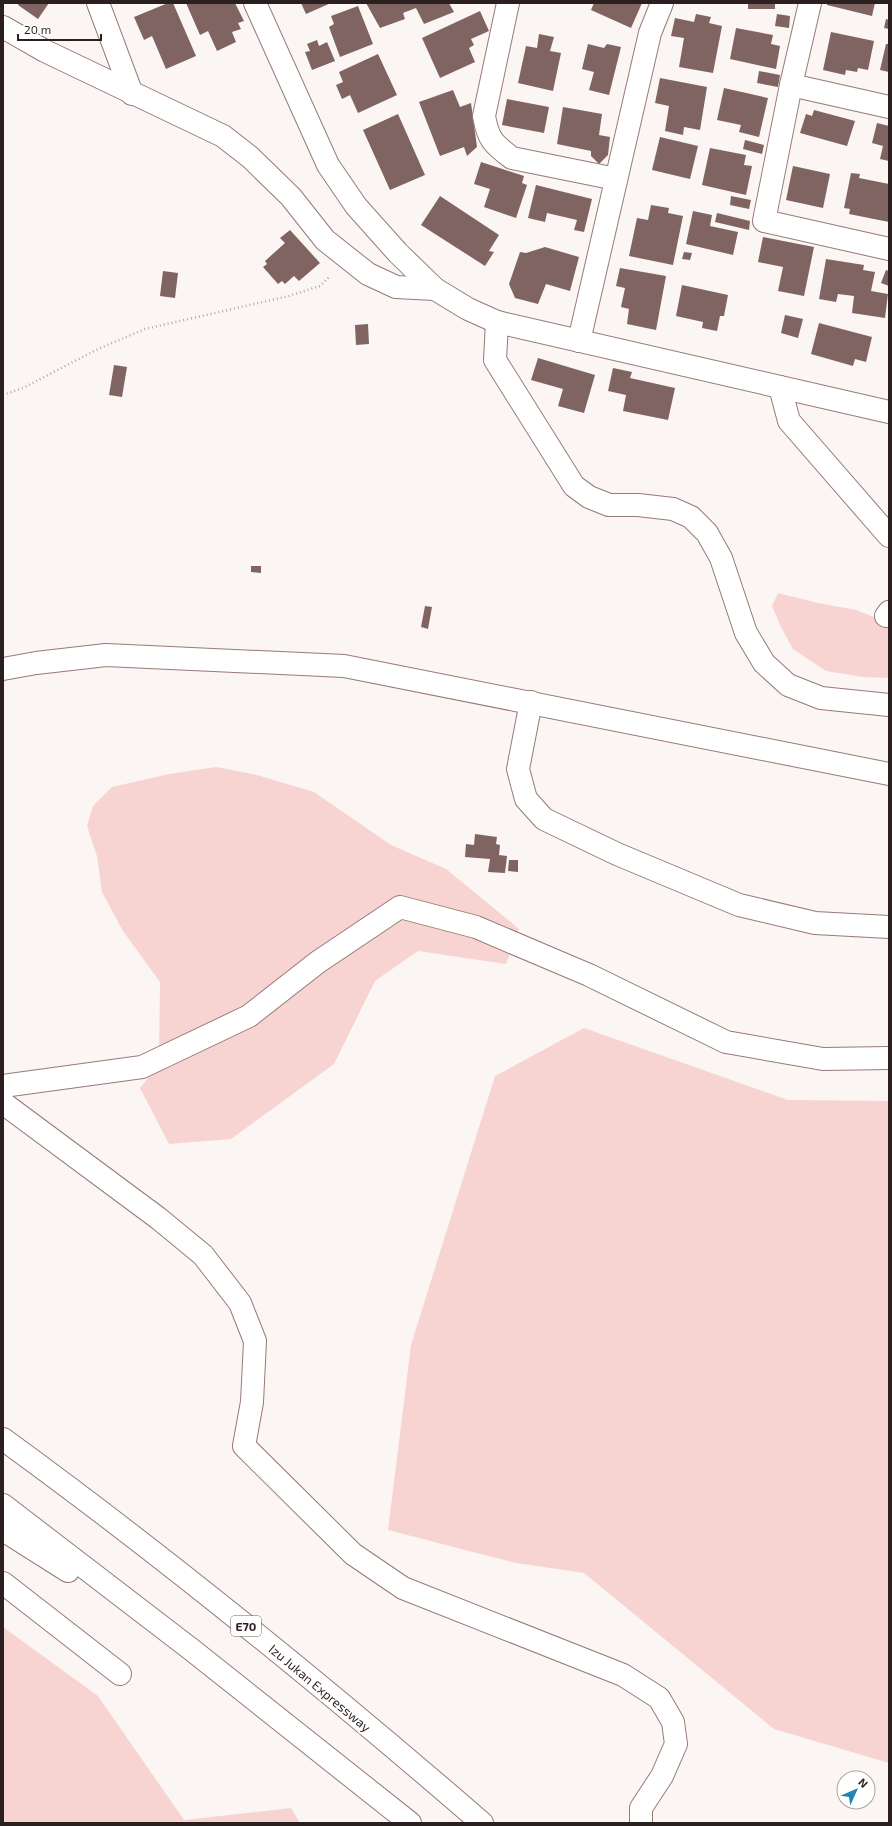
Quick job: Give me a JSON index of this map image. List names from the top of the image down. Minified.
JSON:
{"streets":{"main road":["E70","Izu Jukan Expressway"]},"scale_bar":"20 m","north":"top right"}
